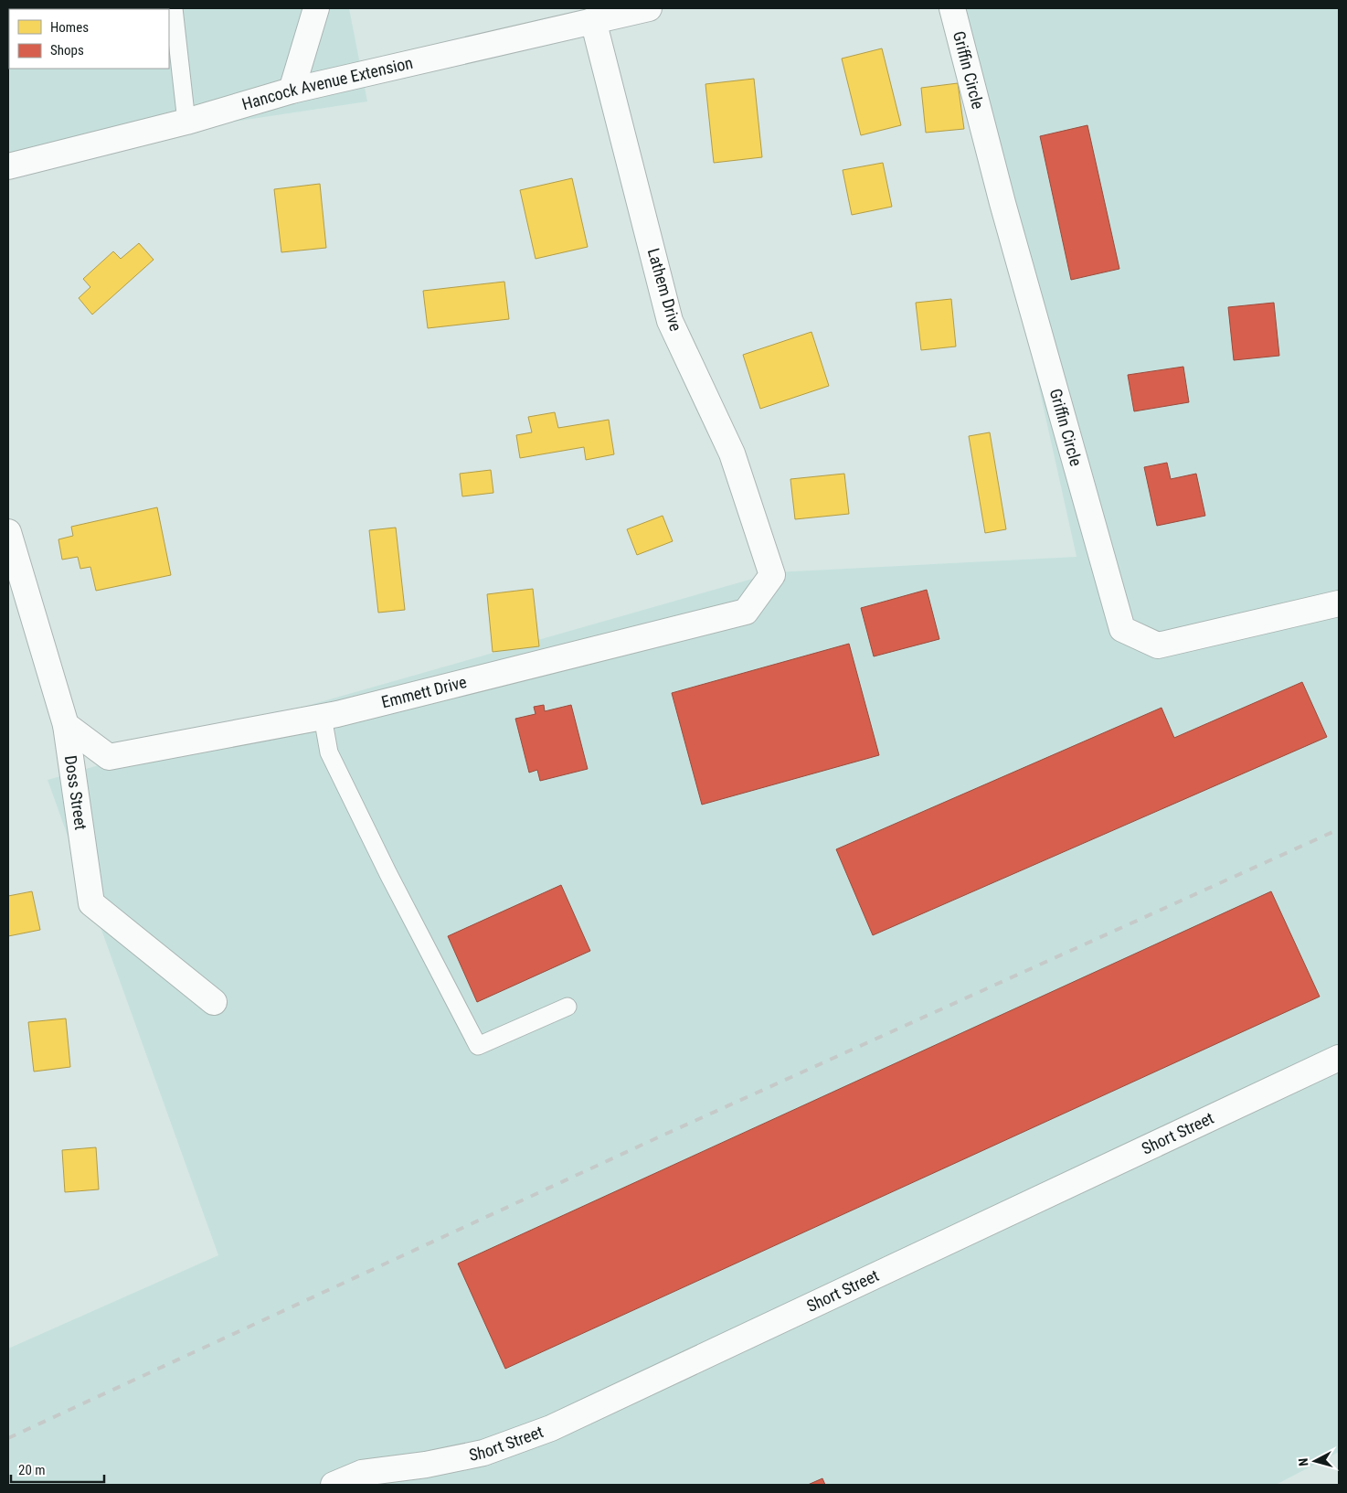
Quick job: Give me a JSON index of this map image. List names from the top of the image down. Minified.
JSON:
{"streets":{"street":["Griffin Circle","Hancock Avenue Extension","Lathem Drive","Emmett Drive","Doss Street","Short Street"]},"crossings":[["Hancock Avenue Extension","Lathem Drive"],["Lathem Drive","Emmett Drive"],["Emmett Drive","Doss Street"]],"legend":["Homes","Shops"],"scale_bar":"20 m","north":"left"}
